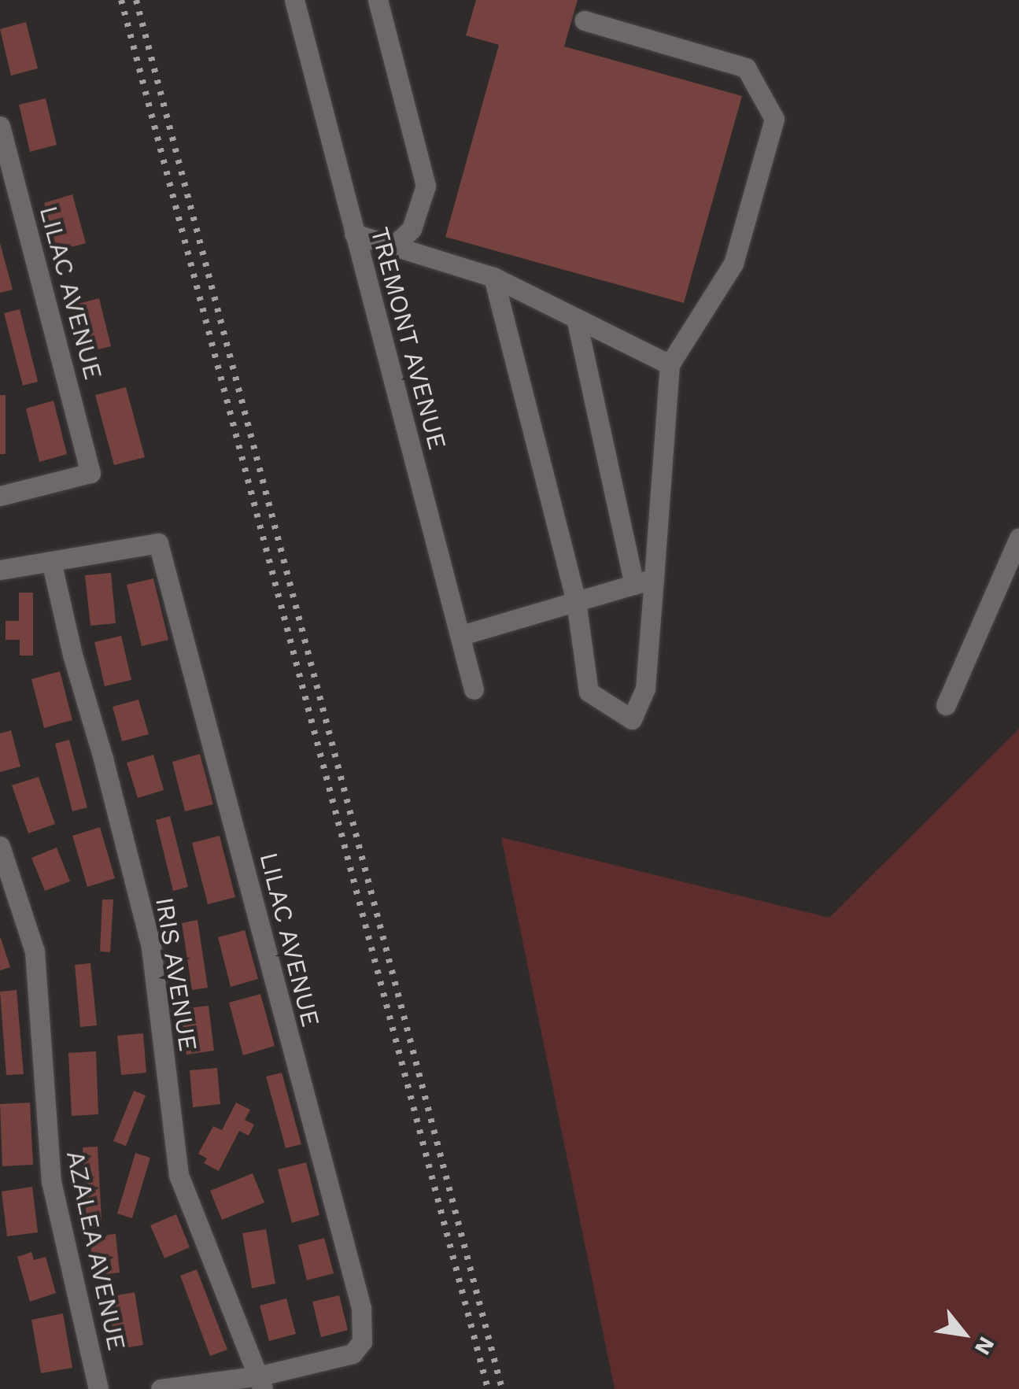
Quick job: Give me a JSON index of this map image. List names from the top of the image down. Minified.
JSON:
{"streets":{"street":["LILAC AVENUE","TREMONT AVENUE","IRIS AVENUE","AZALEA AVENUE"]},"crossings":[["LILAC AVENUE","IRIS AVENUE"]],"north":"bottom right"}
